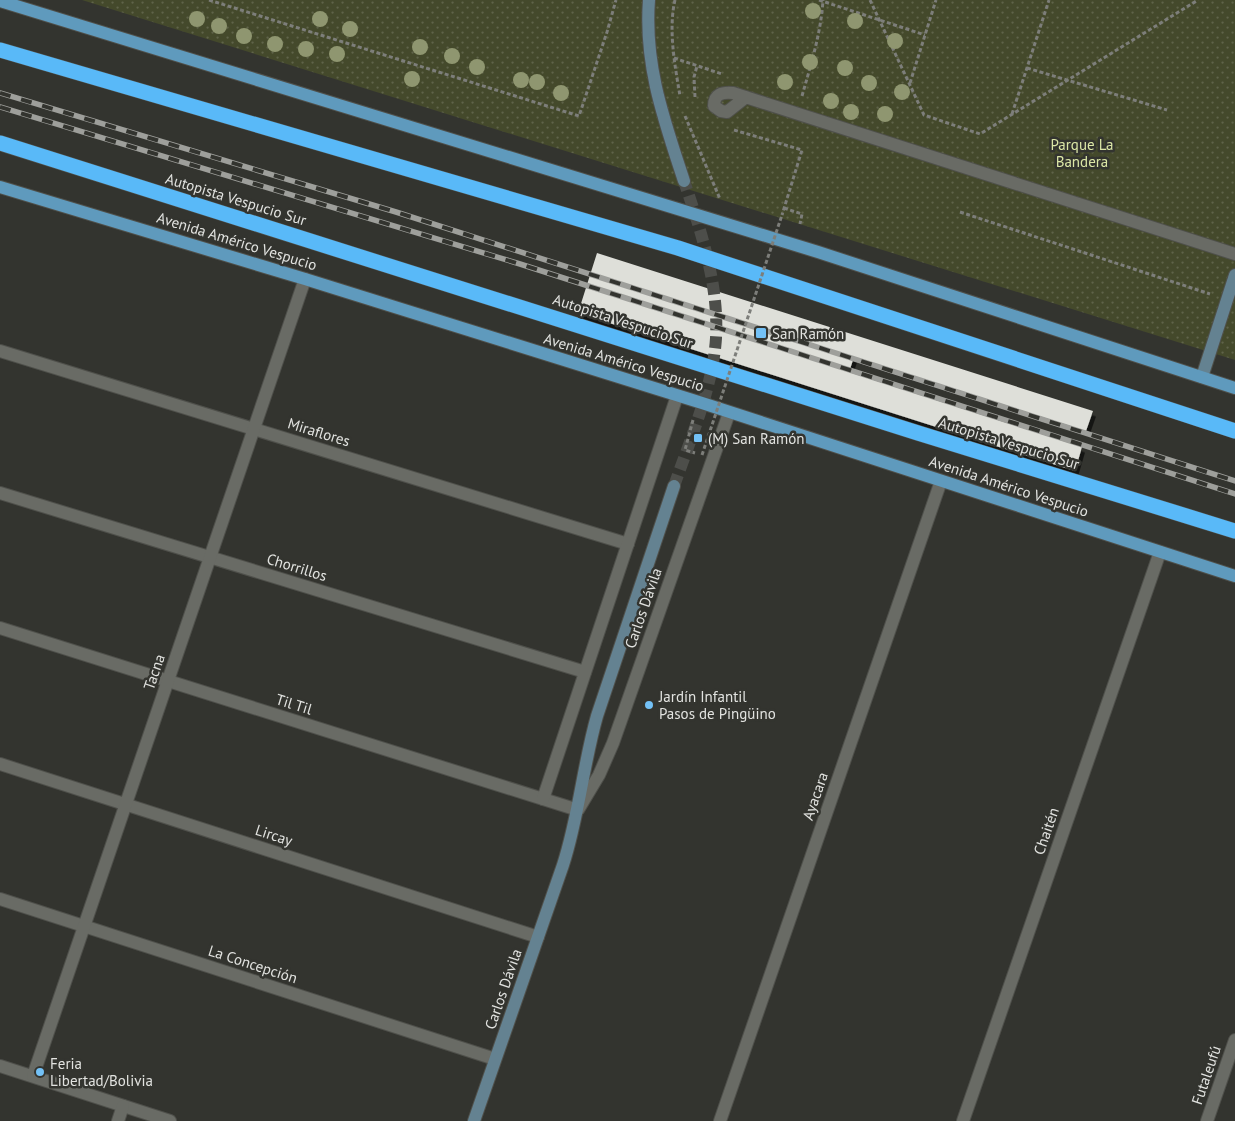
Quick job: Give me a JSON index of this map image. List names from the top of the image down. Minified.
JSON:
{"streets":{"highway":["Autopista Vespucio Sur"],"main road":["Avenida Américo Vespucio"],"street":["Miraflores","Chorrillos","Carlos Dávila","Tacna","Til Til","Ayacara","Chaitén","Lircay","La Concepción","Futaleufú"]},"crossings":[["Avenida Américo Vespucio","Carlos Dávila"],["Avenida Américo Vespucio","Tacna"],["Avenida Américo Vespucio","Ayacara"],["Avenida Américo Vespucio","Chaitén"],["Miraflores","Tacna"],["Chorrillos","Tacna"],["Carlos Dávila","Til Til"],["Carlos Dávila","Lircay"],["Carlos Dávila","La Concepción"],["Tacna","Til Til"],["Tacna","Lircay"],["Tacna","La Concepción"]],"parks":["Parque La Bandera"],"places":{"transit":["San Ramón","(M) San Ramón"],"other":["Jardín Infantil Pasos de Pingüino","Feria Libertad/Bolivia"]}}
